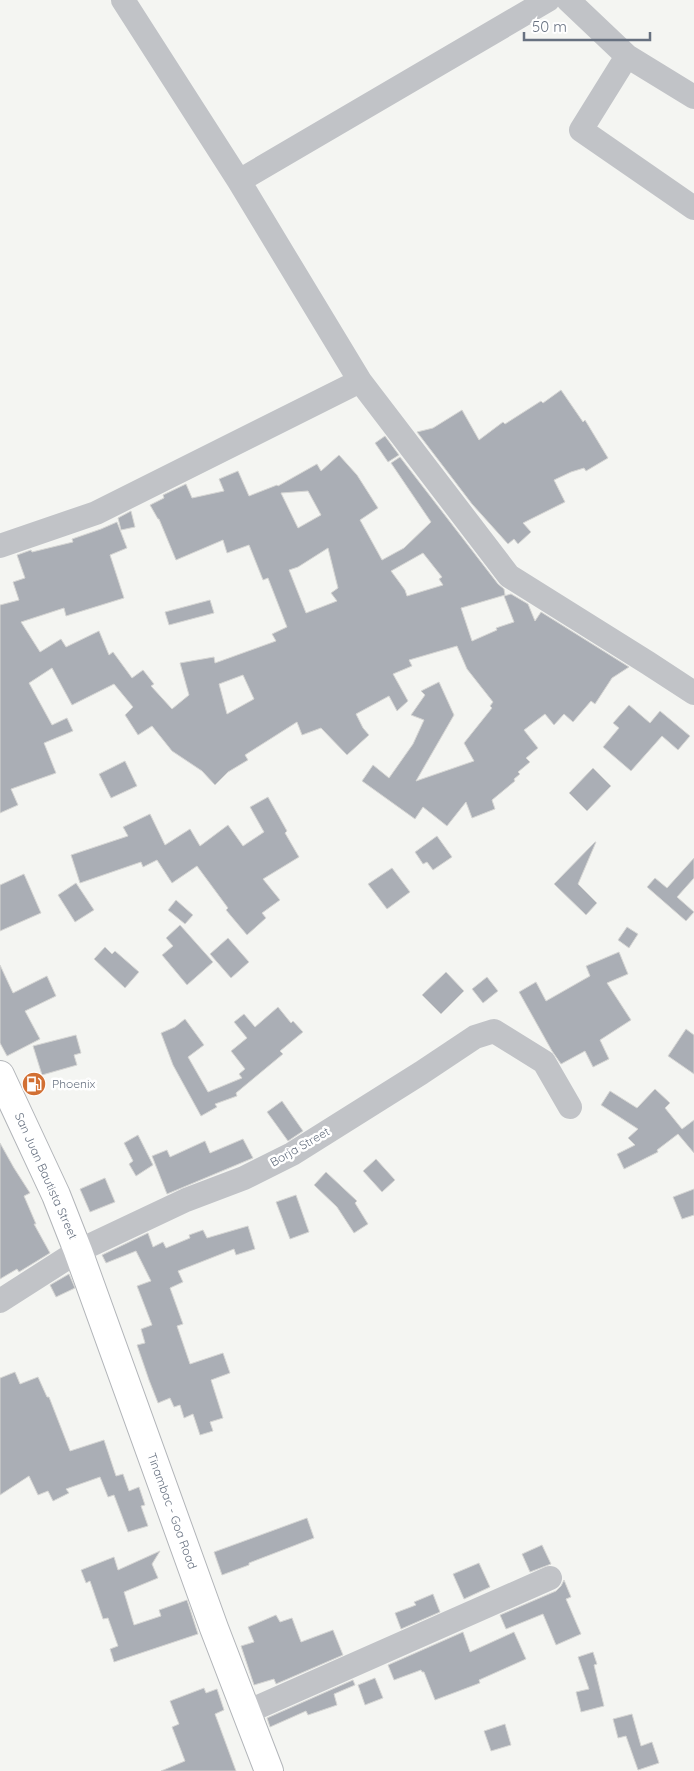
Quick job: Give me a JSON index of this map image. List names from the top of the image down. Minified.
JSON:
{"streets":{"main road":["San Juan Bautista Street","Tinambac - Goa Road"],"street":["Borja Street"]},"crossings":[["Borja Street","San Juan Bautista Street"],["Borja Street","Tinambac - Goa Road"],["San Juan Bautista Street","Tinambac - Goa Road"]],"places":{"fuel station":["Phoenix"]},"scale_bar":"50 m"}
